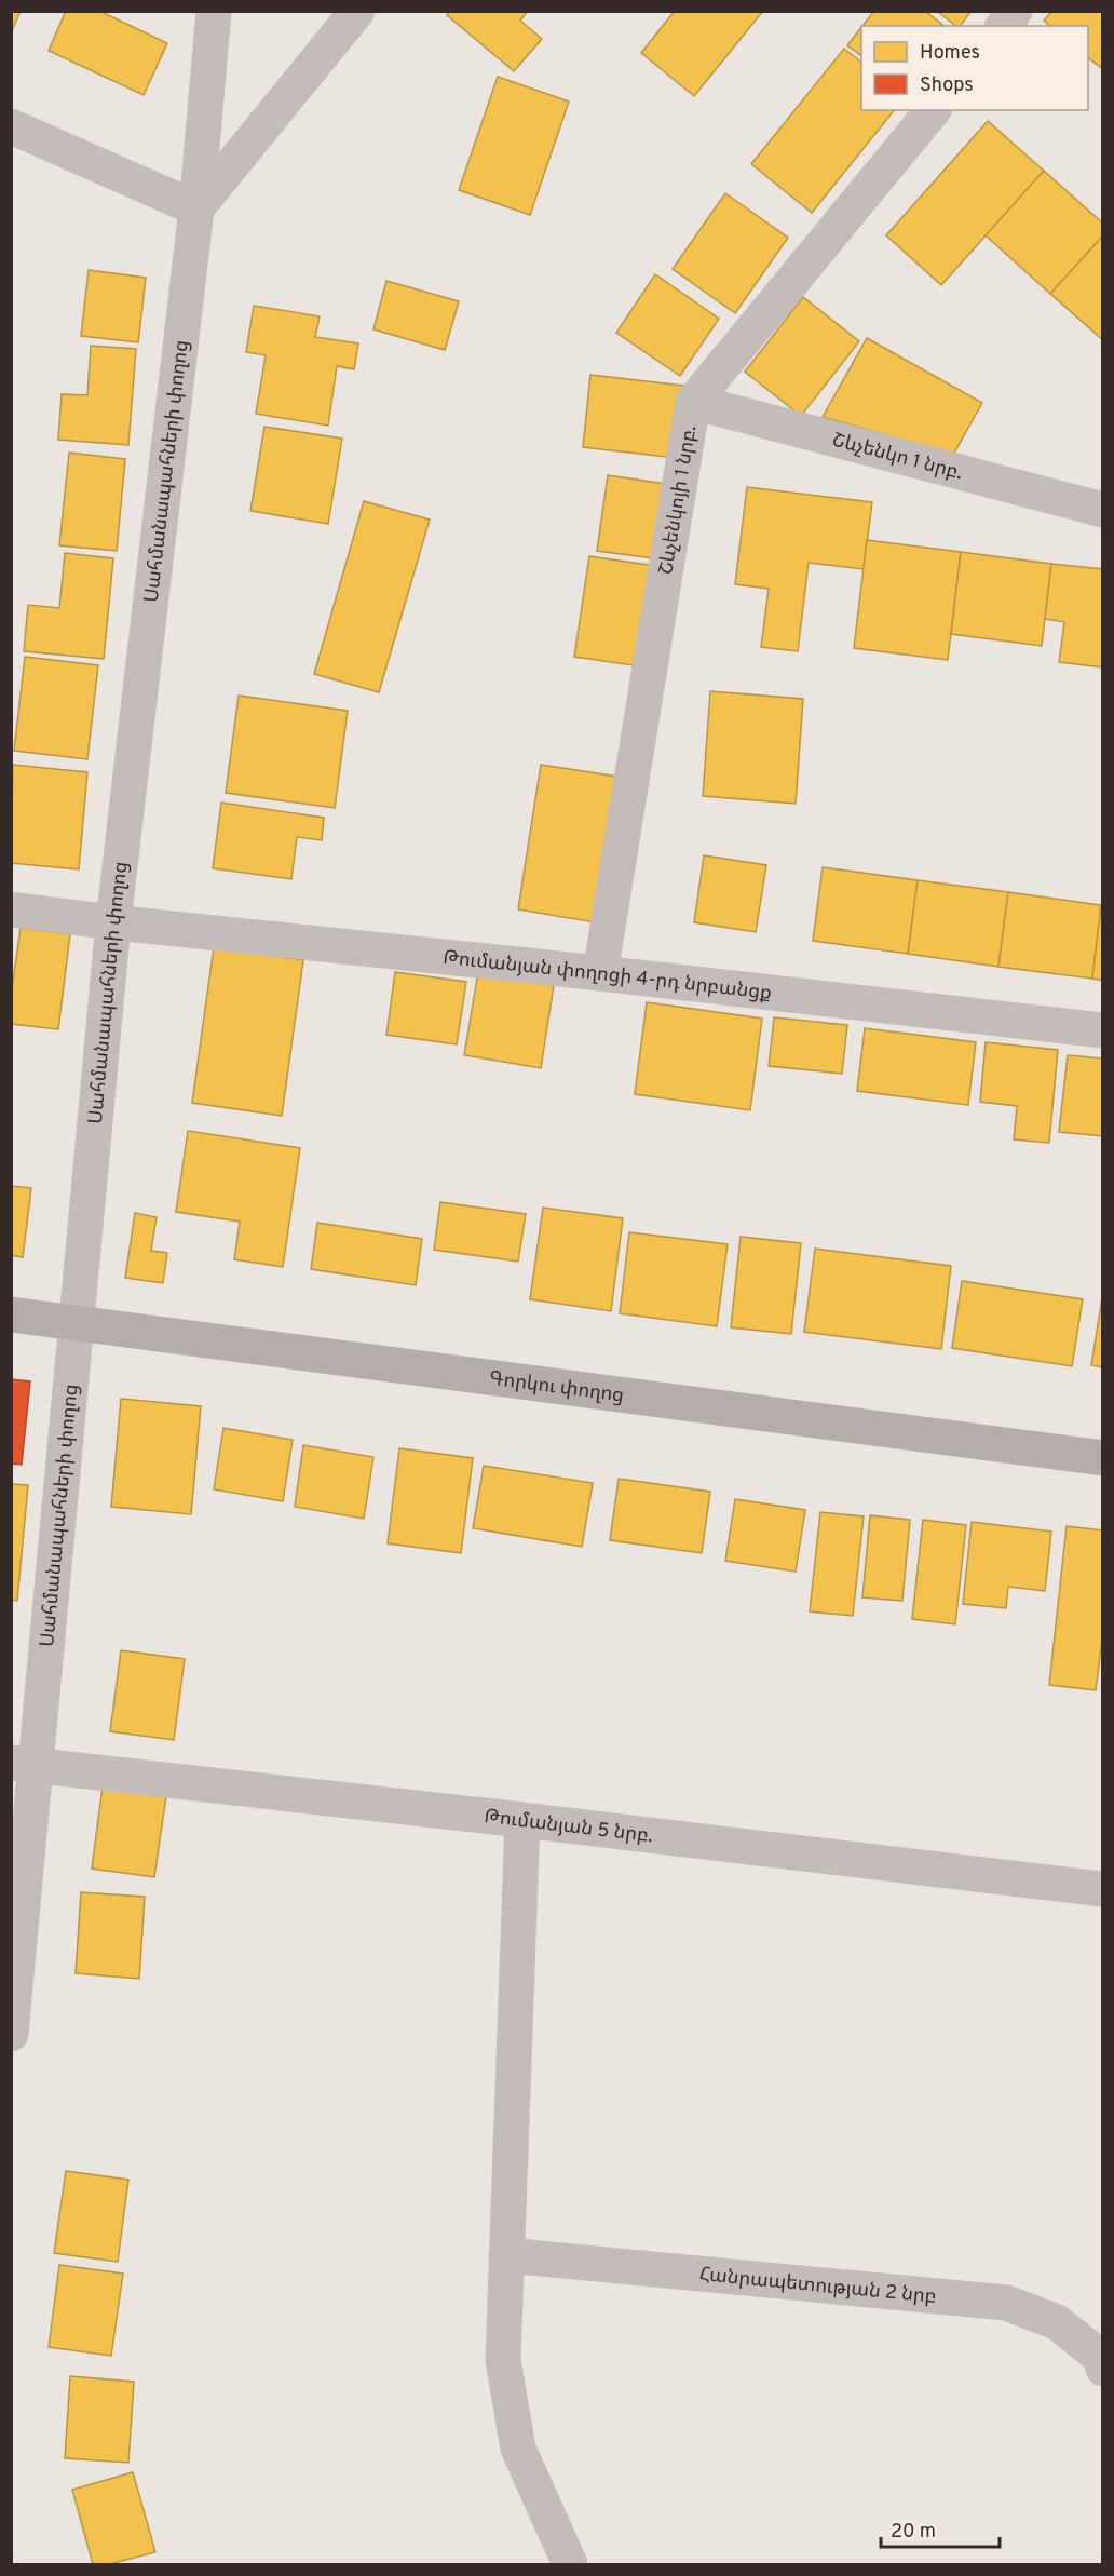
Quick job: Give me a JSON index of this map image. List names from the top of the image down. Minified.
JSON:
{"streets":{"street":["Շևչենկո 1 նրբ.","Սահմանապահների փողոց","Շևչենկոյի 1 նրբ.","Թումանյան փողոցի 4-րդ նրբանցք","Գորկու փողոց","Թումանյան 5 նրբ.","Հանրապետության 2 նրբ"]},"crossings":[["Շևչենկո 1 նրբ.","Շևչենկոյի 1 նրբ."],["Սահմանապահների փողոց","Թումանյան փողոցի 4-րդ նրբանցք"],["Սահմանապահների փողոց","Գորկու փողոց"],["Սահմանապահների փողոց","Թումանյան 5 նրբ."],["Շևչենկոյի 1 նրբ.","Թումանյան փողոցի 4-րդ նրբանցք"]],"legend":["Homes","Shops"],"scale_bar":"20 m"}
